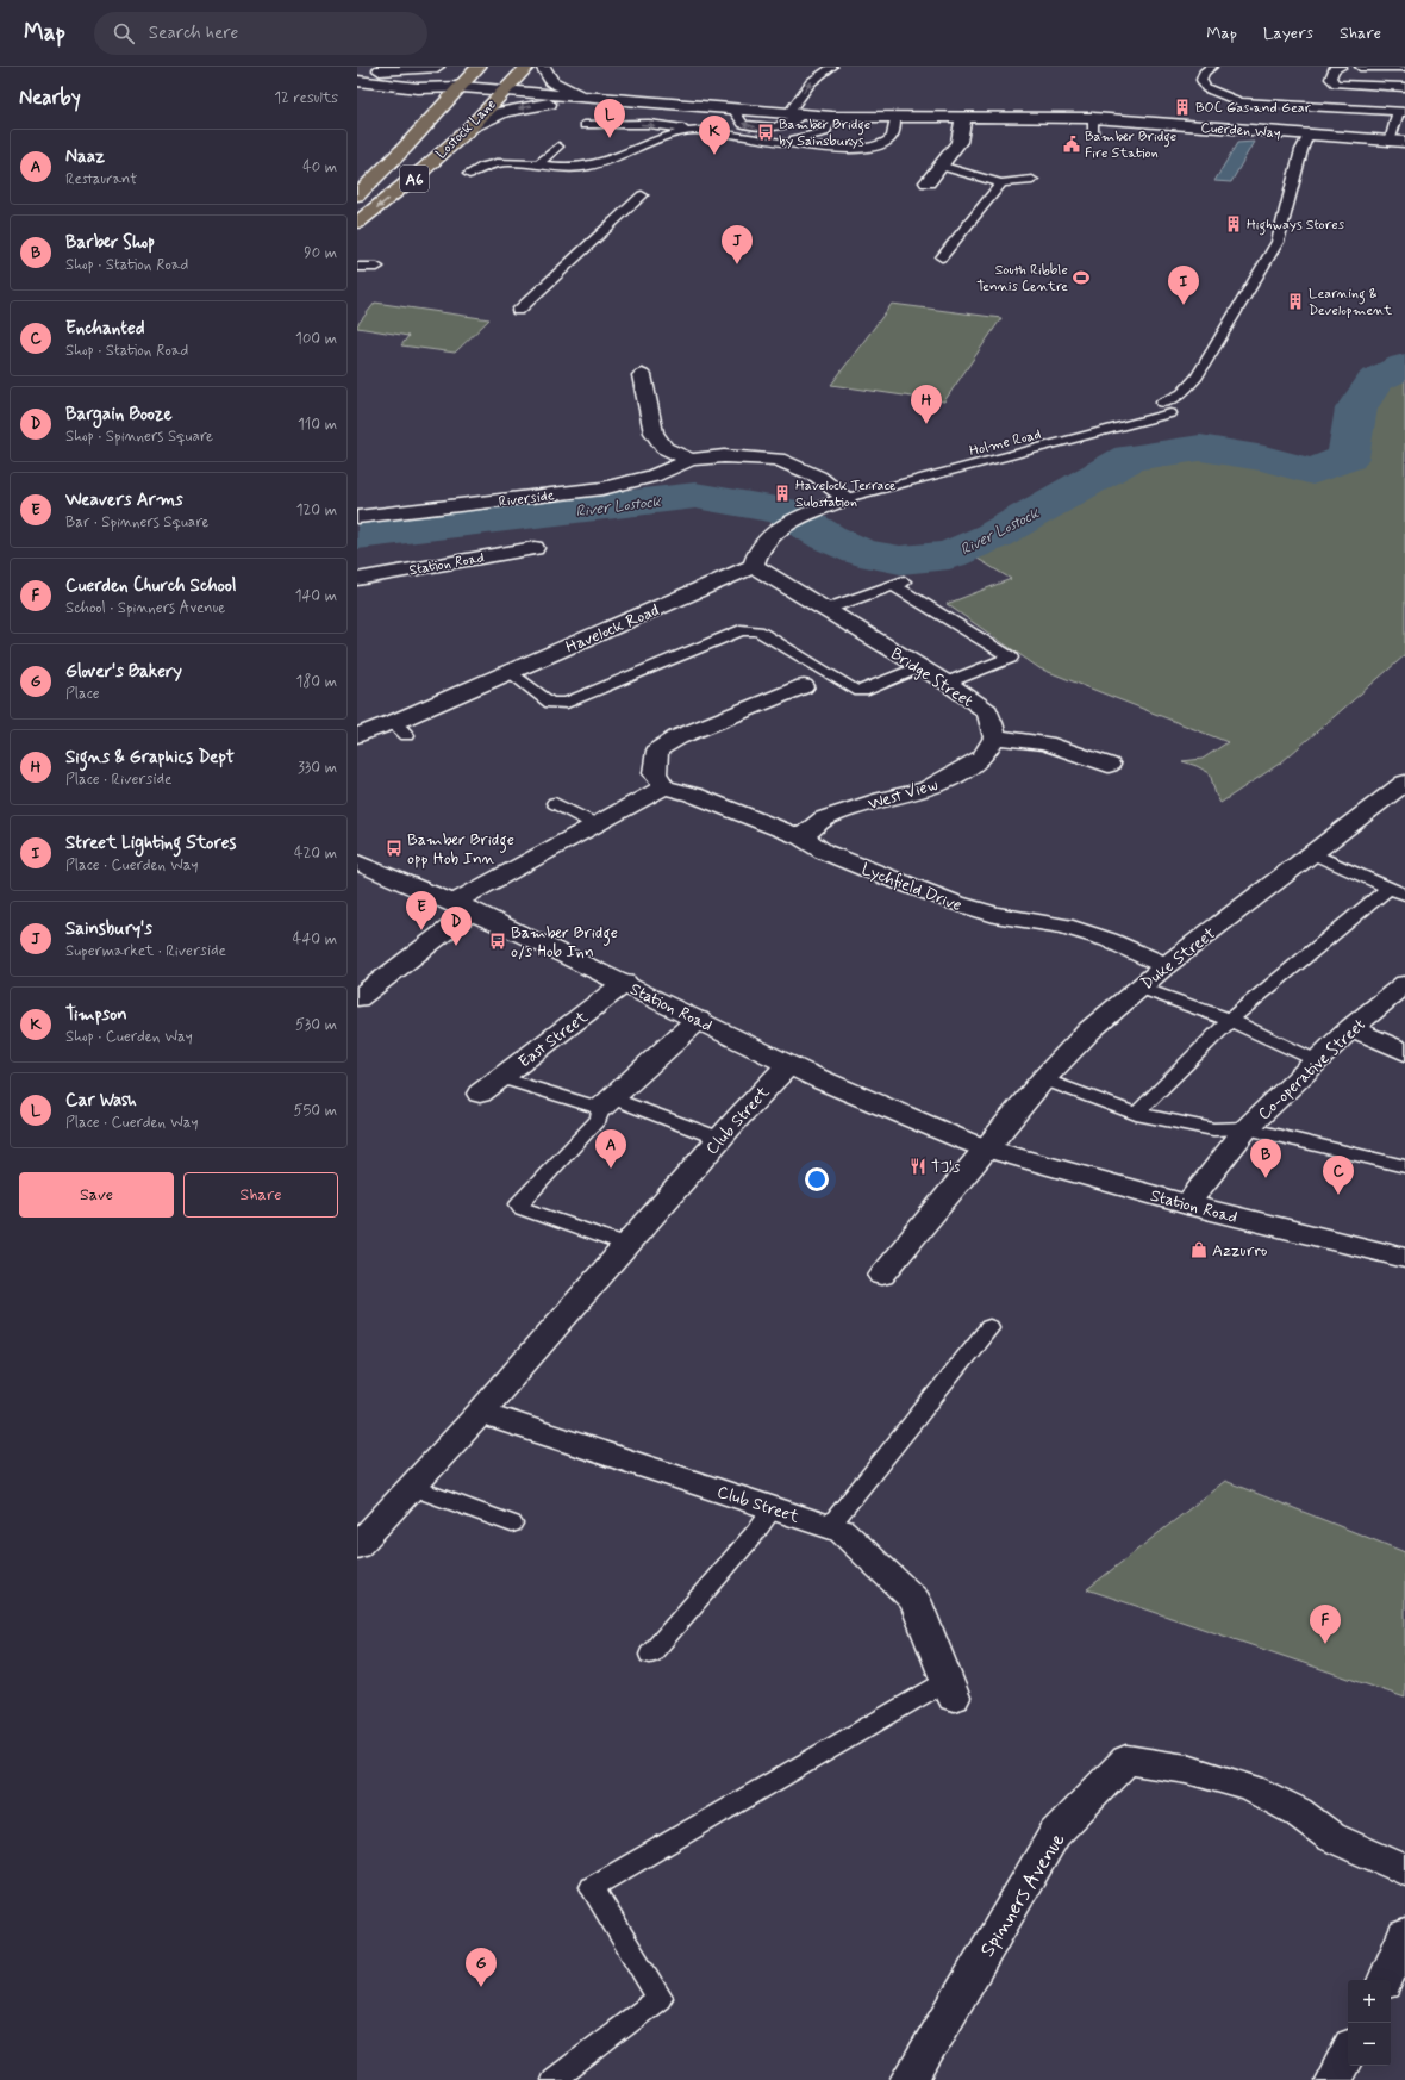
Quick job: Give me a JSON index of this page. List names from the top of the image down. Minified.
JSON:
{"streets":{"highway":["Lostock Lane","A6"],"street":["Cuerden Way","Riverside","Station Road","Havelock Road","Bridge Street","West View","Lychfield Drive","Duke Street","East Street","Co-operative Street","Club Street","Spinners Avenue"],"lane":["Holme Road"]},"crossings":[["Lostock Lane","Cuerden Way"],["Cuerden Way","Holme Road"],["Holme Road","Riverside"],["Station Road","Duke Street"],["Station Road","East Street"],["Station Road","Co-operative Street"],["Station Road","Club Street"],["Havelock Road","Bridge Street"],["Bridge Street","West View"],["West View","Lychfield Drive"],["Lychfield Drive","Duke Street"]],"water":["River Lostock"],"places":{"building":["BOC Gas and Gear","Highways Stores","Learning & Development","Havelock Terrace Substation"],"bus stop":["Bamber Bridge by Sainsburys","Bamber Bridge opp Hob Inn","Bamber Bridge o/s Hob Inn"],"public building":["Bamber Bridge Fire Station"],"sports":["South Ribble Tennis Centre"],"restaurant":["TJ's"],"shop":["Azzurro"]},"page":{"header":"Map","search":"Search here","nav":["Map","Layers","Share"],"heading":["Nearby","12 results"],"pins":["L","K","J","I","H","E","D","A","B","C","F","G"],"list":[{"mark":"A","name":"Naaz","note":"Restaurant","value":"40 m"},{"mark":"B","name":"Barber Shop","note":"Shop · Station Road","value":"90 m"},{"mark":"C","name":"Enchanted","note":"Shop · Station Road","value":"100 m"},{"mark":"D","name":"Bargain Booze","note":"Shop · Spinners Square","value":"110 m"},{"mark":"E","name":"Weavers Arms","note":"Bar · Spinners Square","value":"120 m"},{"mark":"F","name":"Cuerden Church School","note":"School · Spinners Avenue","value":"140 m"},{"mark":"G","name":"Glover's Bakery","note":"Place","value":"180 m"},{"mark":"H","name":"Signs & Graphics Dept","note":"Place · Riverside","value":"330 m"},{"mark":"I","name":"Street Lighting Stores","note":"Place · Cuerden Way","value":"420 m"},{"mark":"J","name":"Sainsbury's","note":"Supermarket · Riverside","value":"440 m"},{"mark":"K","name":"Timpson","note":"Shop · Cuerden Way","value":"530 m"},{"mark":"L","name":"Car Wash","note":"Place · Cuerden Way","value":"550 m"}],"buttons":["Save","Share"],"map_buttons":["+","−"]}}
